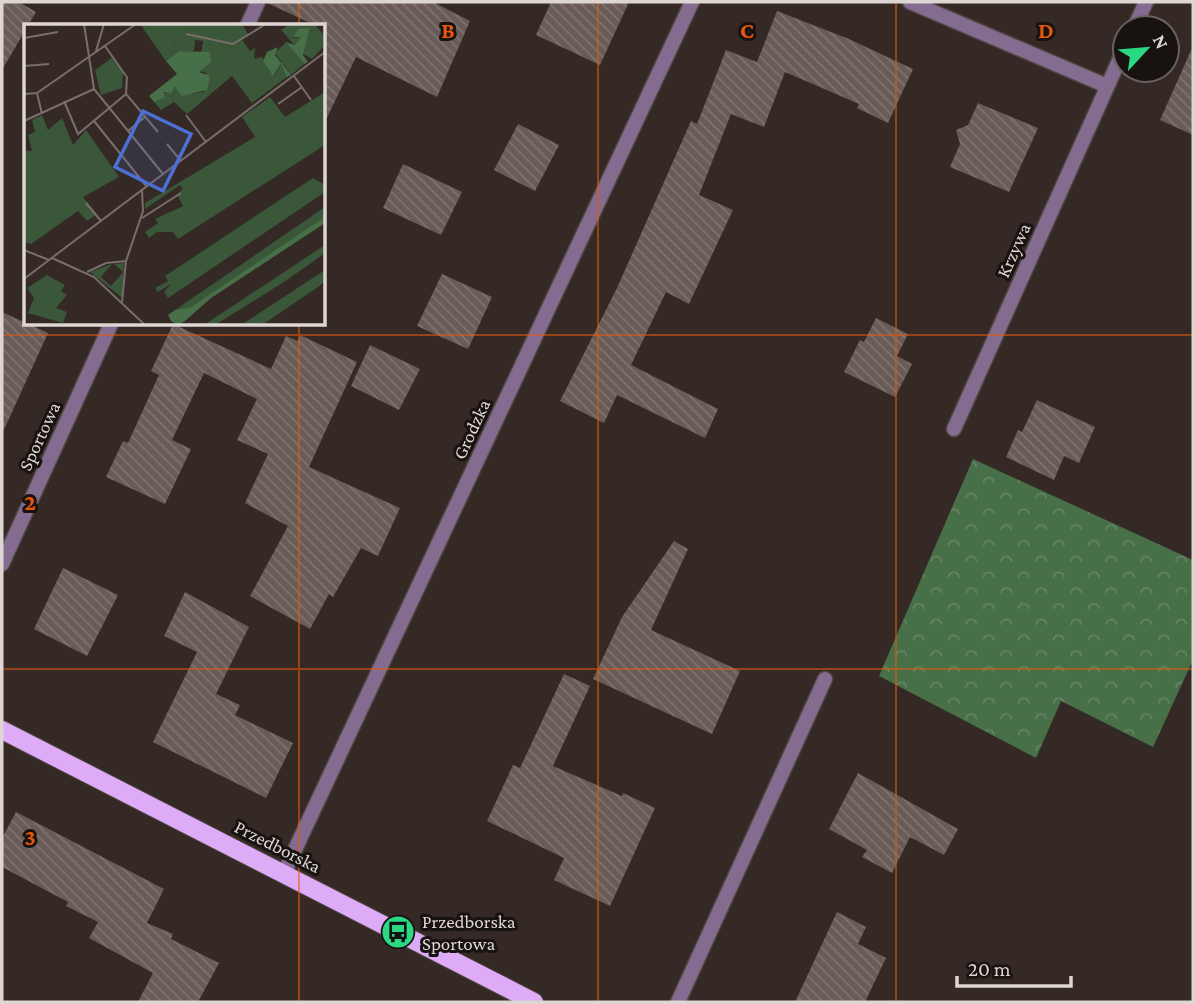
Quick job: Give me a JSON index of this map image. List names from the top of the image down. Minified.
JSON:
{"streets":{"main road":["Przedborska"],"street":["Krzywa","Grodzka","Sportowa"]},"crossings":[["Grodzka","Przedborska"]],"places":{"bus stop":["Przedborska Sportowa"]},"scale_bar":"20 m","north":"top right","grid":{"columns":["B","C","D"],"rows":["2","3"]}}
